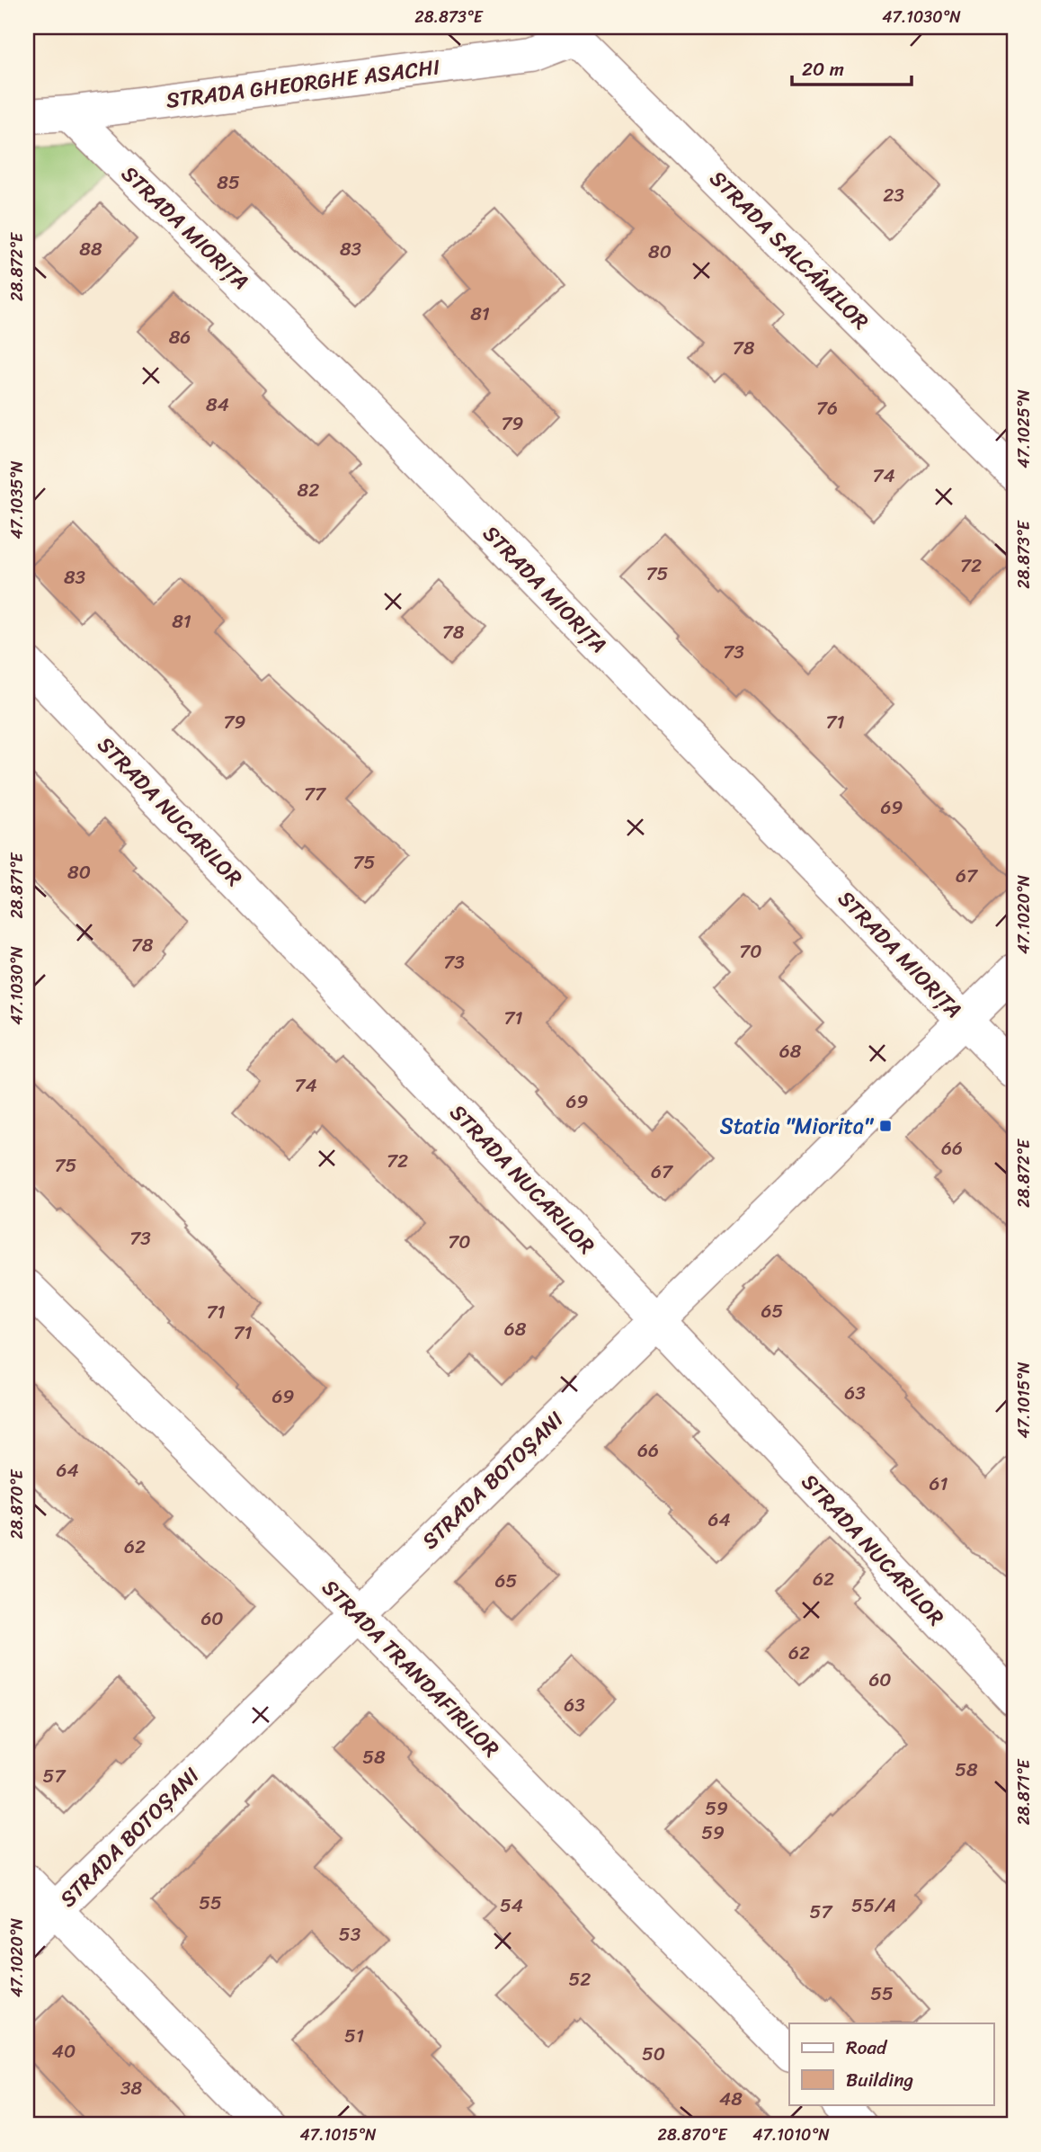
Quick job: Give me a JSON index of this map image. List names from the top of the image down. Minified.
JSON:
{"streets":{"street":["STRADA GHEORGHE ASACHI","STRADA MIORIȚA","STRADA SALCÂMILOR","STRADA NUCARILOR","STRADA BOTOȘANI","STRADA TRANDAFIRILOR"]},"crossings":[["STRADA GHEORGHE ASACHI","STRADA MIORIȚA"],["STRADA GHEORGHE ASACHI","STRADA SALCÂMILOR"],["STRADA MIORIȚA","STRADA BOTOȘANI"],["STRADA NUCARILOR","STRADA BOTOȘANI"],["STRADA BOTOȘANI","STRADA TRANDAFIRILOR"]],"places":{"transit":["Statia \"Miorita\""]},"house_numbers":["85","23","88","83","80","81","86","78","84","76","79","74","82","72","75","83","81","78","73","79","71","77","69","75","80","67","78","70","73","71","68","74","69","66","72","75","67","73","70","65","71","68","71","63","69","66","64","61","64","62","62","65","60","62","60","63","58","58","57","59","59","55","54","55/A","57","53","52","55","51","40","50","38","48"],"legend":["Road","Building"],"scale_bar":"20 m","coordinates":["28.873°E","47.1030°N","28.872°E","47.1025°N","47.1035°N","28.871°E","47.1020°N","47.1015°N","28.870°E","47.1010°N"]}
